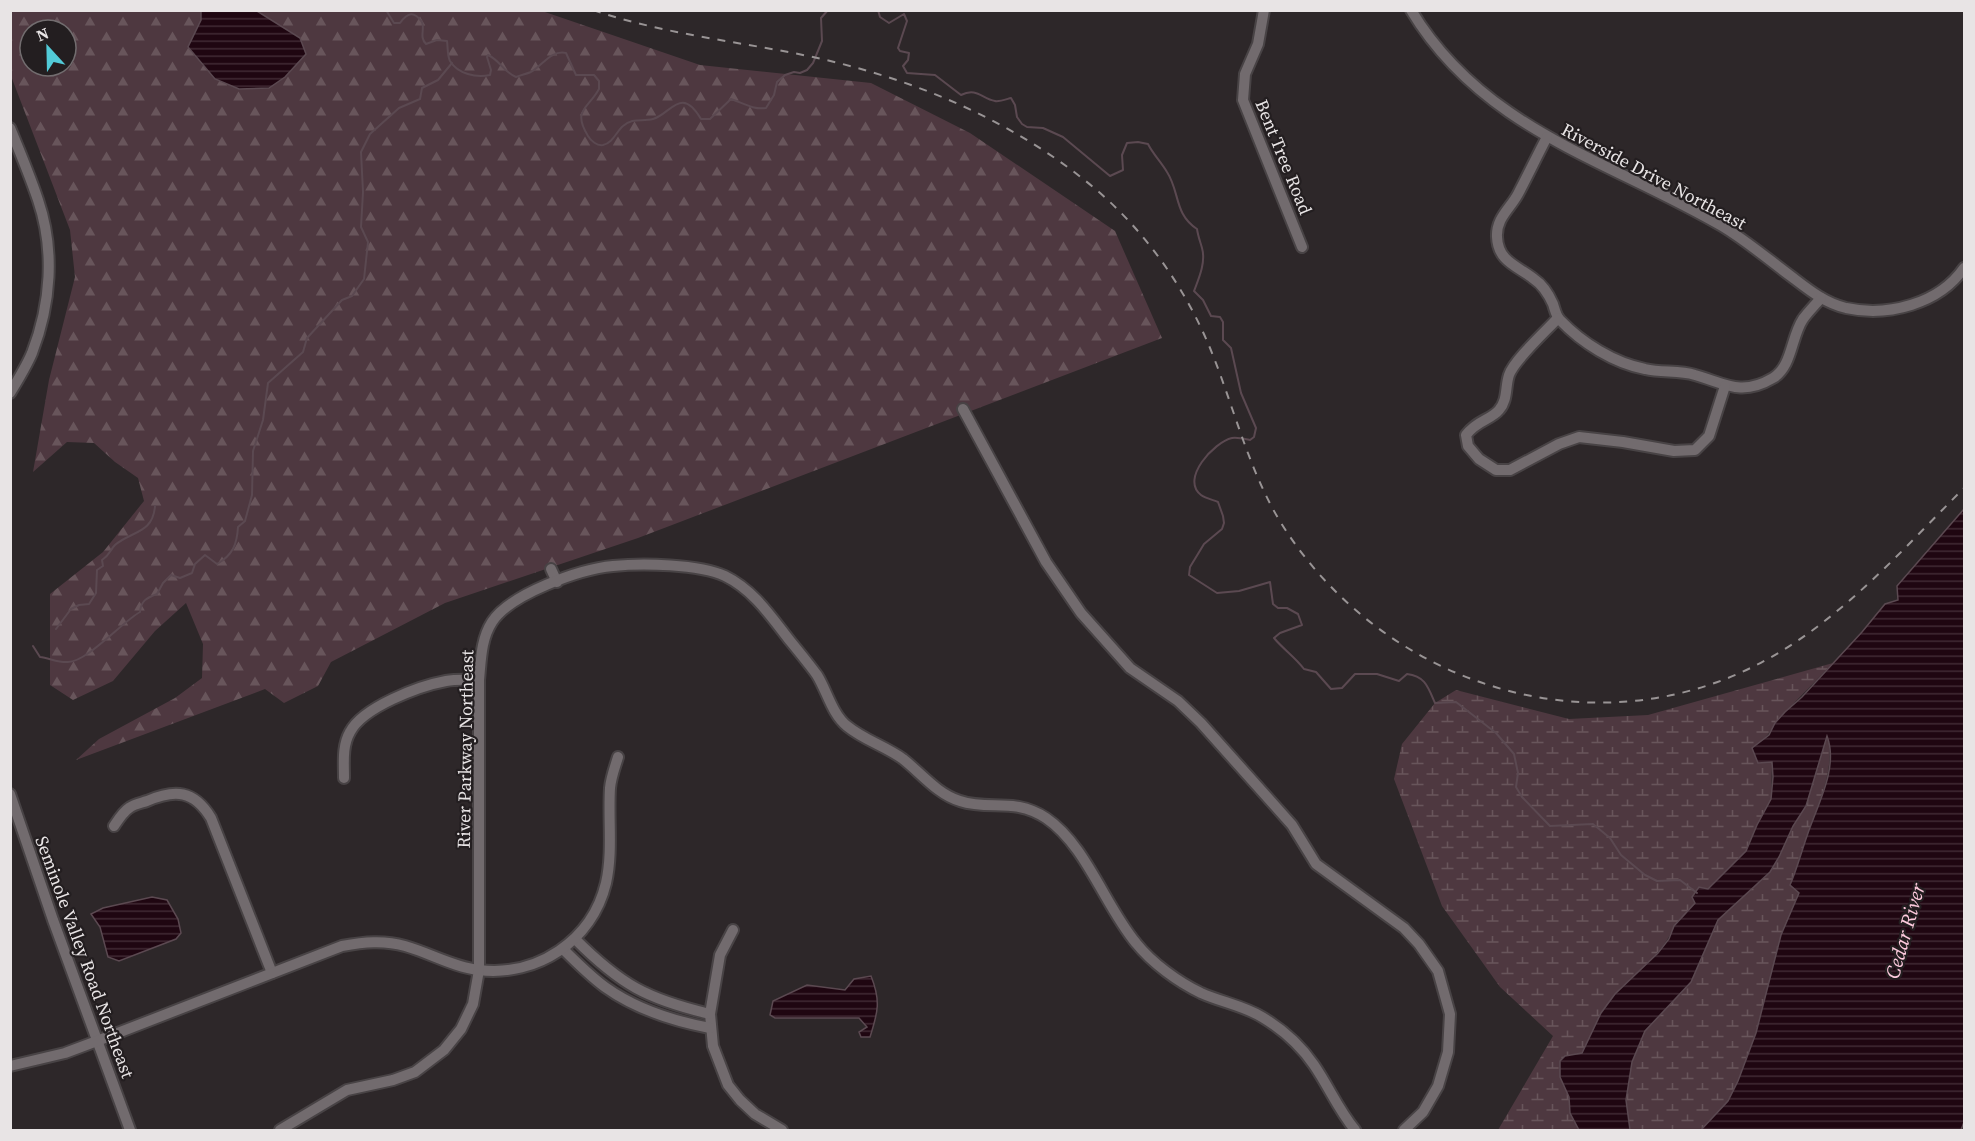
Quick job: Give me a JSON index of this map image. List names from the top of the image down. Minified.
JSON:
{"streets":{"street":["Bent Tree Road","Riverside Drive Northeast","River Parkway Northeast","Seminole Valley Road Northeast"]},"water":["Cedar River"],"north":"top"}
